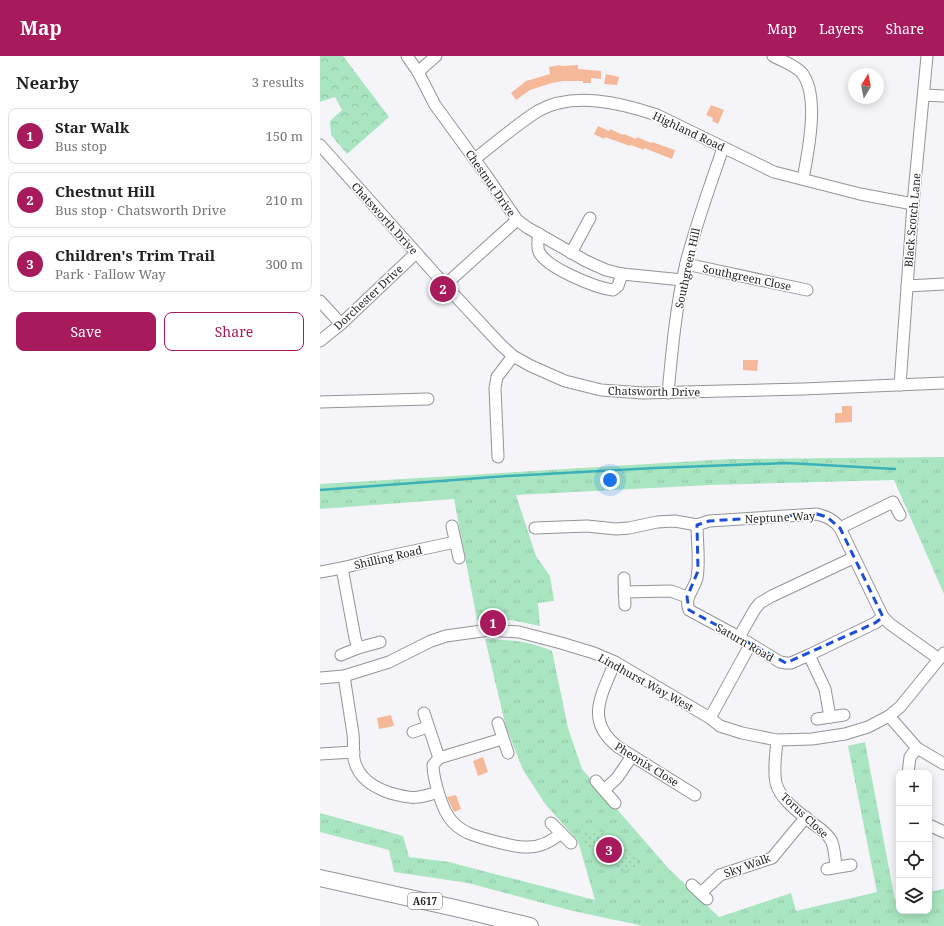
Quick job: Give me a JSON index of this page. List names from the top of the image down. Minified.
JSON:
{"streets":{"highway":["A617"],"street":["Highland Road","Chestnut Drive","Chatsworth Drive","Black Scotch Lane","Southgreen Hill","Southgreen Close","Dorchester Drive","Neptune Way","Shilling Road","Saturn Road","Lindhurst Way West","Pheonix Close","Torus Close","Sky Walk"]},"crossings":[["Highland Road","Chestnut Drive"],["Highland Road","Black Scotch Lane"],["Highland Road","Southgreen Hill"],["Chestnut Drive","Southgreen Hill"],["Chatsworth Drive","Black Scotch Lane"],["Chatsworth Drive","Southgreen Hill"],["Chatsworth Drive","Dorchester Drive"],["Southgreen Hill","Southgreen Close"],["Neptune Way","Saturn Road"],["Neptune Way","Lindhurst Way West"],["Lindhurst Way West","Pheonix Close"],["Lindhurst Way West","Torus Close"],["Torus Close","Sky Walk"]],"north":"top","page":{"header":"Map","nav":["Map","Layers","Share"],"heading":["Nearby","3 results"],"list":[{"mark":"1","name":"Star Walk","note":"Bus stop","value":"150 m"},{"mark":"2","name":"Chestnut Hill","note":"Bus stop · Chatsworth Drive","value":"210 m"},{"mark":"3","name":"Children's Trim Trail","note":"Park · Fallow Way","value":"300 m"}],"pins":["2","1","3"],"buttons":["Save","Share"],"map_buttons":["+","−"]}}
